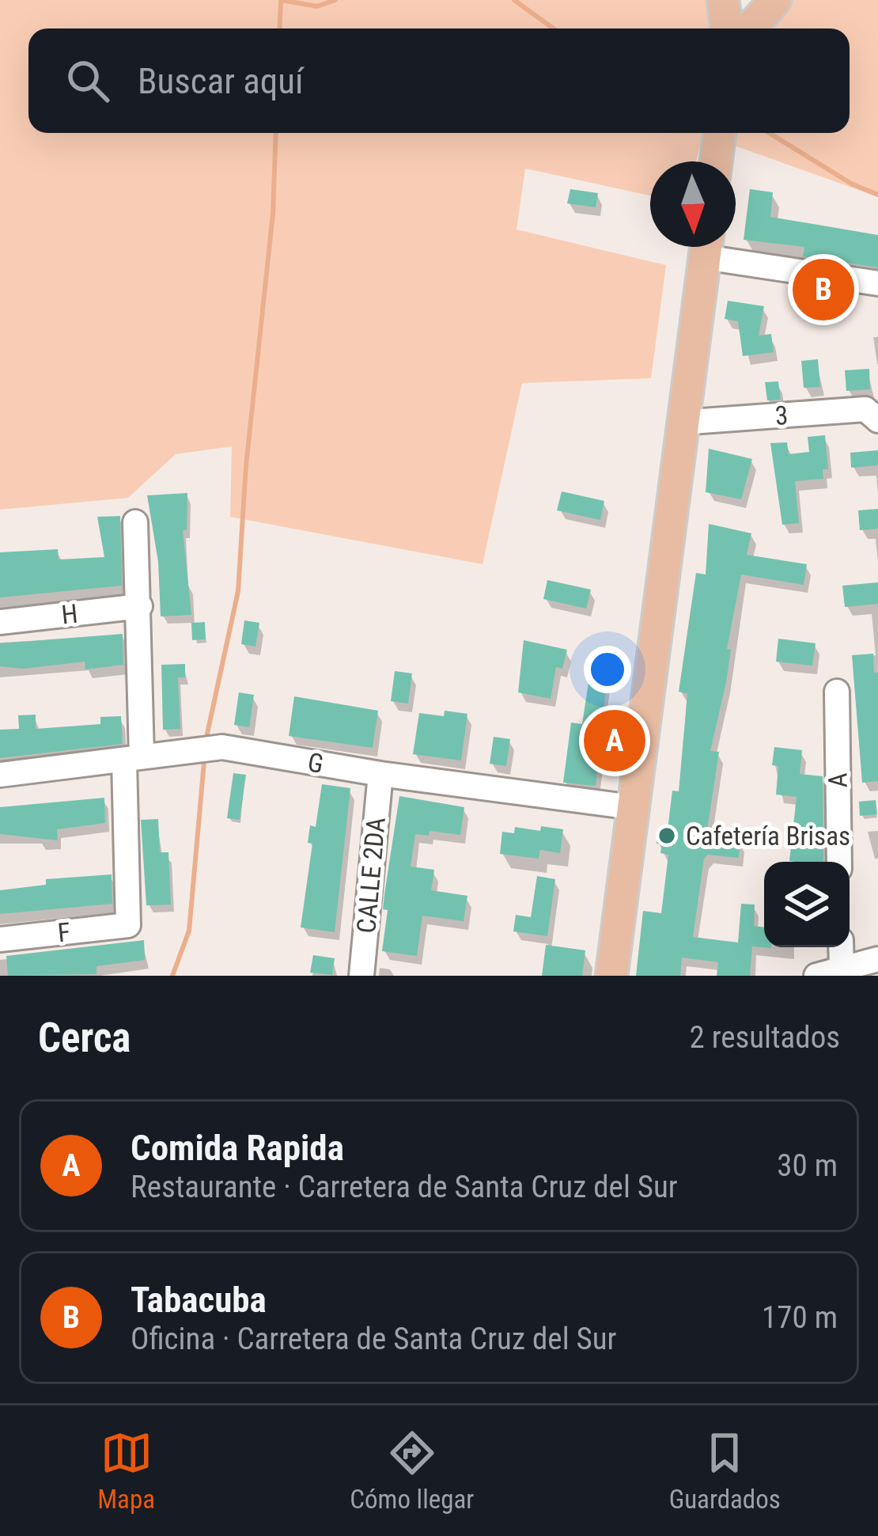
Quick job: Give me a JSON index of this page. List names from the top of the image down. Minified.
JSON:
{"streets":{"street":["3","H","G","A","CALLE 2DA","F"]},"crossings":[["G","CALLE 2DA"],["G","F"]],"places":["Cafetería Brisas"],"north":"bottom","page":{"search":"Buscar aquí","pins":["B","A"],"heading":["Cerca","2 resultados"],"list":[{"mark":"A","name":"Comida Rapida","note":"Restaurante · Carretera de Santa Cruz del Sur","value":"30 m"},{"mark":"B","name":"Tabacuba","note":"Oficina · Carretera de Santa Cruz del Sur","value":"170 m"}],"nav":["Mapa","Cómo llegar","Guardados"]}}
